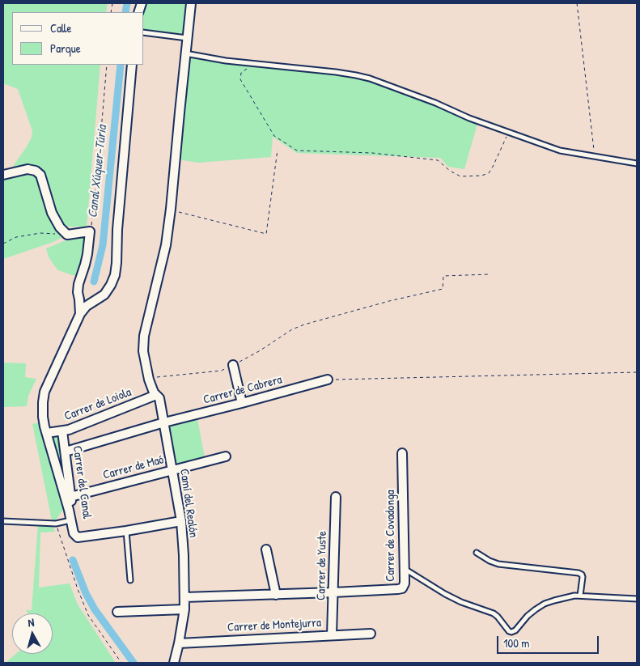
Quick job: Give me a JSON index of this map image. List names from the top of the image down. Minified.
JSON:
{"streets":{"street":["Carrer de Cabrera","Carrer de Loiola","Carrer de Maó","Carrer del Canal","Camí del Realón","Carrer de Covadonga","Carrer de Yuste","Carrer de Montejurra"]},"crossings":[["Carrer de Cabrera","Carrer del Canal"],["Carrer de Cabrera","Camí del Realón"],["Carrer de Loiola","Carrer del Canal"],["Carrer de Loiola","Camí del Realón"],["Carrer de Maó","Carrer del Canal"],["Carrer de Maó","Camí del Realón"],["Camí del Realón","Carrer de Covadonga"],["Camí del Realón","Carrer de Montejurra"],["Carrer de Covadonga","Carrer de Yuste"],["Carrer de Yuste","Carrer de Montejurra"]],"water":["Canal Xúquer-Túria"],"legend":["Calle","Parque"],"scale_bar":"100 m","north":"top"}
